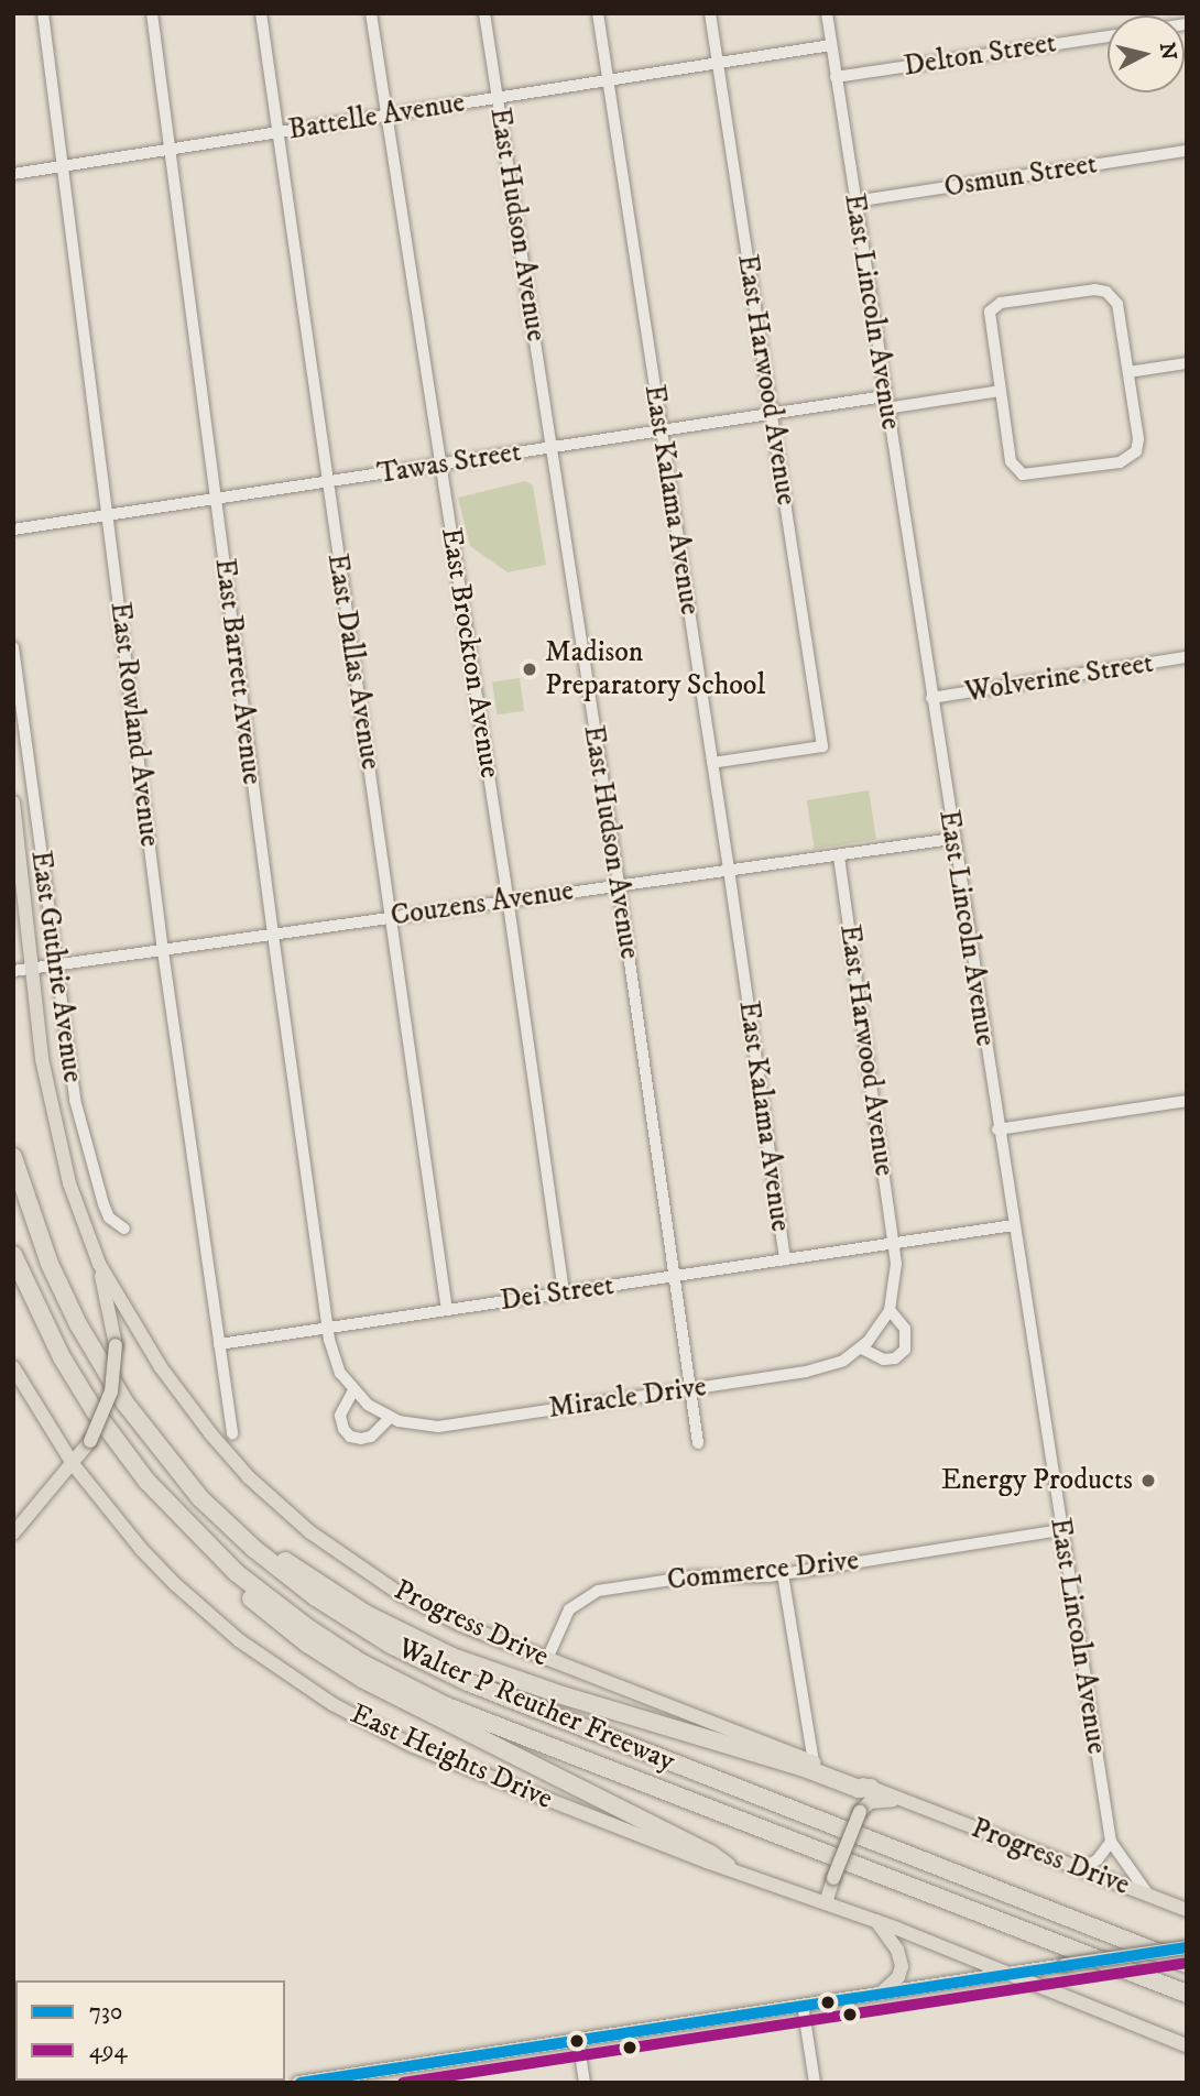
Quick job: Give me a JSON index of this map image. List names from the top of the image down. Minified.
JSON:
{"streets":{"highway":["Walter P Reuther Freeway"],"main road":["Progress Drive","East Heights Drive"],"street":["Delton Street","Battelle Avenue","Osmun Street","East Hudson Avenue","East Lincoln Avenue","East Harwood Avenue","Tawas Street","East Kalama Avenue","East Brockton Avenue","East Dallas Avenue","East Barrett Avenue","Wolverine Street","East Rowland Avenue","Couzens Avenue","East Guthrie Avenue","Dei Street","Miracle Drive","Commerce Drive"]},"crossings":[["Delton Street","East Lincoln Avenue"],["Battelle Avenue","East Hudson Avenue"],["Battelle Avenue","East Lincoln Avenue"],["Battelle Avenue","East Harwood Avenue"],["Battelle Avenue","East Kalama Avenue"],["Battelle Avenue","East Brockton Avenue"],["Battelle Avenue","East Dallas Avenue"],["Battelle Avenue","East Barrett Avenue"],["Battelle Avenue","East Rowland Avenue"],["Osmun Street","East Lincoln Avenue"],["East Hudson Avenue","Tawas Street"],["East Hudson Avenue","Couzens Avenue"],["East Hudson Avenue","Dei Street"],["East Hudson Avenue","Miracle Drive"],["East Lincoln Avenue","Tawas Street"],["East Lincoln Avenue","Wolverine Street"],["East Lincoln Avenue","Couzens Avenue"],["East Lincoln Avenue","Dei Street"],["East Lincoln Avenue","Commerce Drive"],["East Lincoln Avenue","Progress Drive"],["East Harwood Avenue","Tawas Street"],["East Harwood Avenue","East Kalama Avenue"],["East Harwood Avenue","Couzens Avenue"],["East Harwood Avenue","Dei Street"],["East Harwood Avenue","Miracle Drive"],["Tawas Street","East Kalama Avenue"],["Tawas Street","East Brockton Avenue"],["Tawas Street","East Dallas Avenue"],["Tawas Street","East Barrett Avenue"],["Tawas Street","East Rowland Avenue"],["East Kalama Avenue","Couzens Avenue"],["East Kalama Avenue","Dei Street"],["East Brockton Avenue","Couzens Avenue"],["East Brockton Avenue","Dei Street"],["East Dallas Avenue","Couzens Avenue"],["East Dallas Avenue","Dei Street"],["East Barrett Avenue","Couzens Avenue"],["East Barrett Avenue","Dei Street"],["East Barrett Avenue","Miracle Drive"],["East Rowland Avenue","Couzens Avenue"],["East Rowland Avenue","Dei Street"],["Couzens Avenue","East Guthrie Avenue"],["Couzens Avenue","Progress Drive"],["Dei Street","Miracle Drive"],["Commerce Drive","Progress Drive"]],"places":["Madison Preparatory School","Energy Products"],"lines":["transit line 730","transit line 494"],"legend":["730","494"],"north":"right"}
